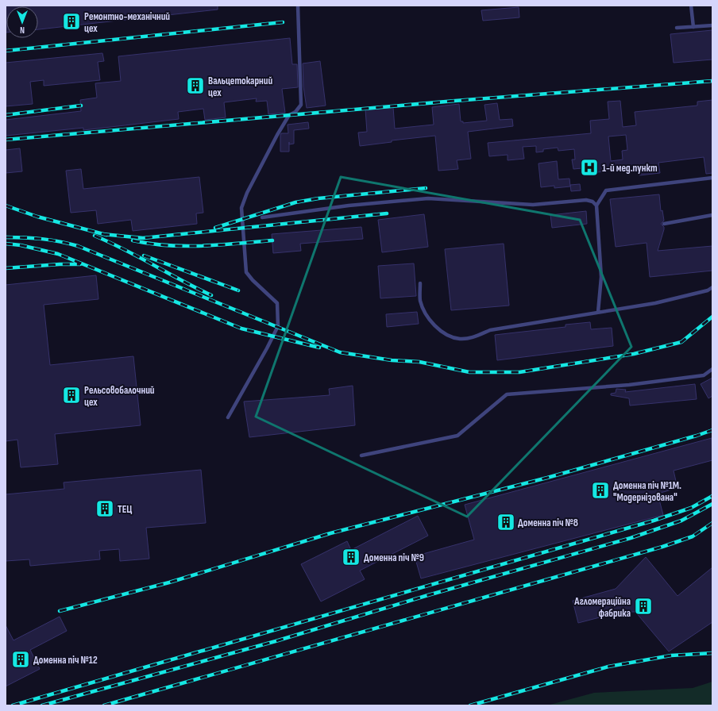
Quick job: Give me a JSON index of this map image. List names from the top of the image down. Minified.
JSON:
{"places":{"building":["Ремонтно-механічний цех","Вальцетокарний цех","Рельсовобалочний цех","Доменна піч №1М. \"Модернізована\"","ТЕЦ","Доменна піч №8","Доменна піч №9","Агломераційна фабрика","Доменна піч №12"],"hospital":["1-й мед.пункт"]},"north":"bottom"}
